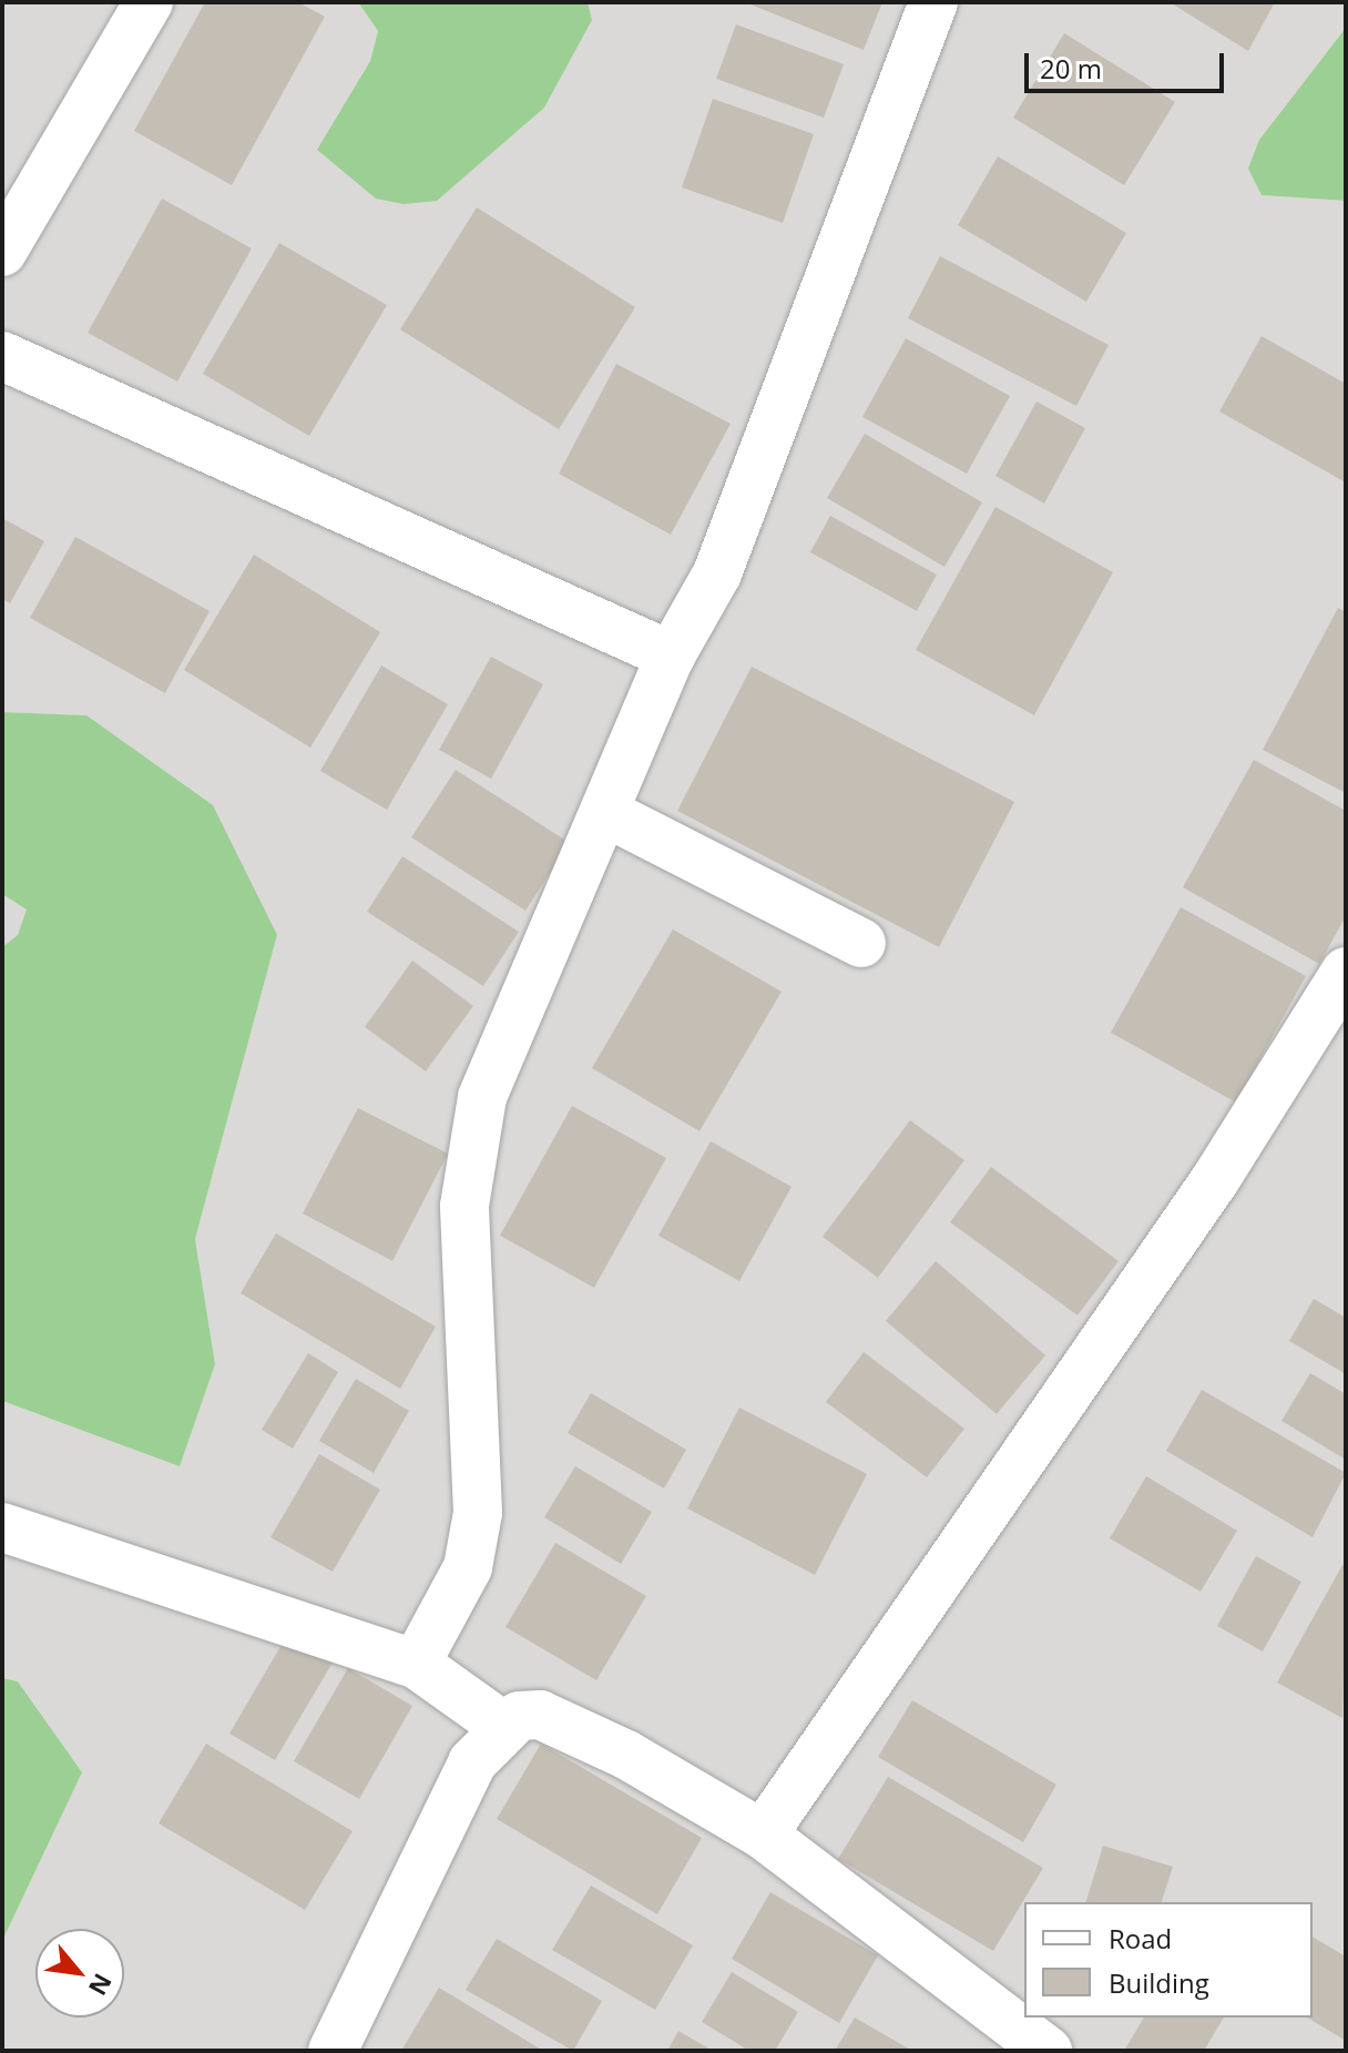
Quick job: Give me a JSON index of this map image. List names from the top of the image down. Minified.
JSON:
{"legend":["Road","Building"],"scale_bar":"20 m","north":"bottom right"}
